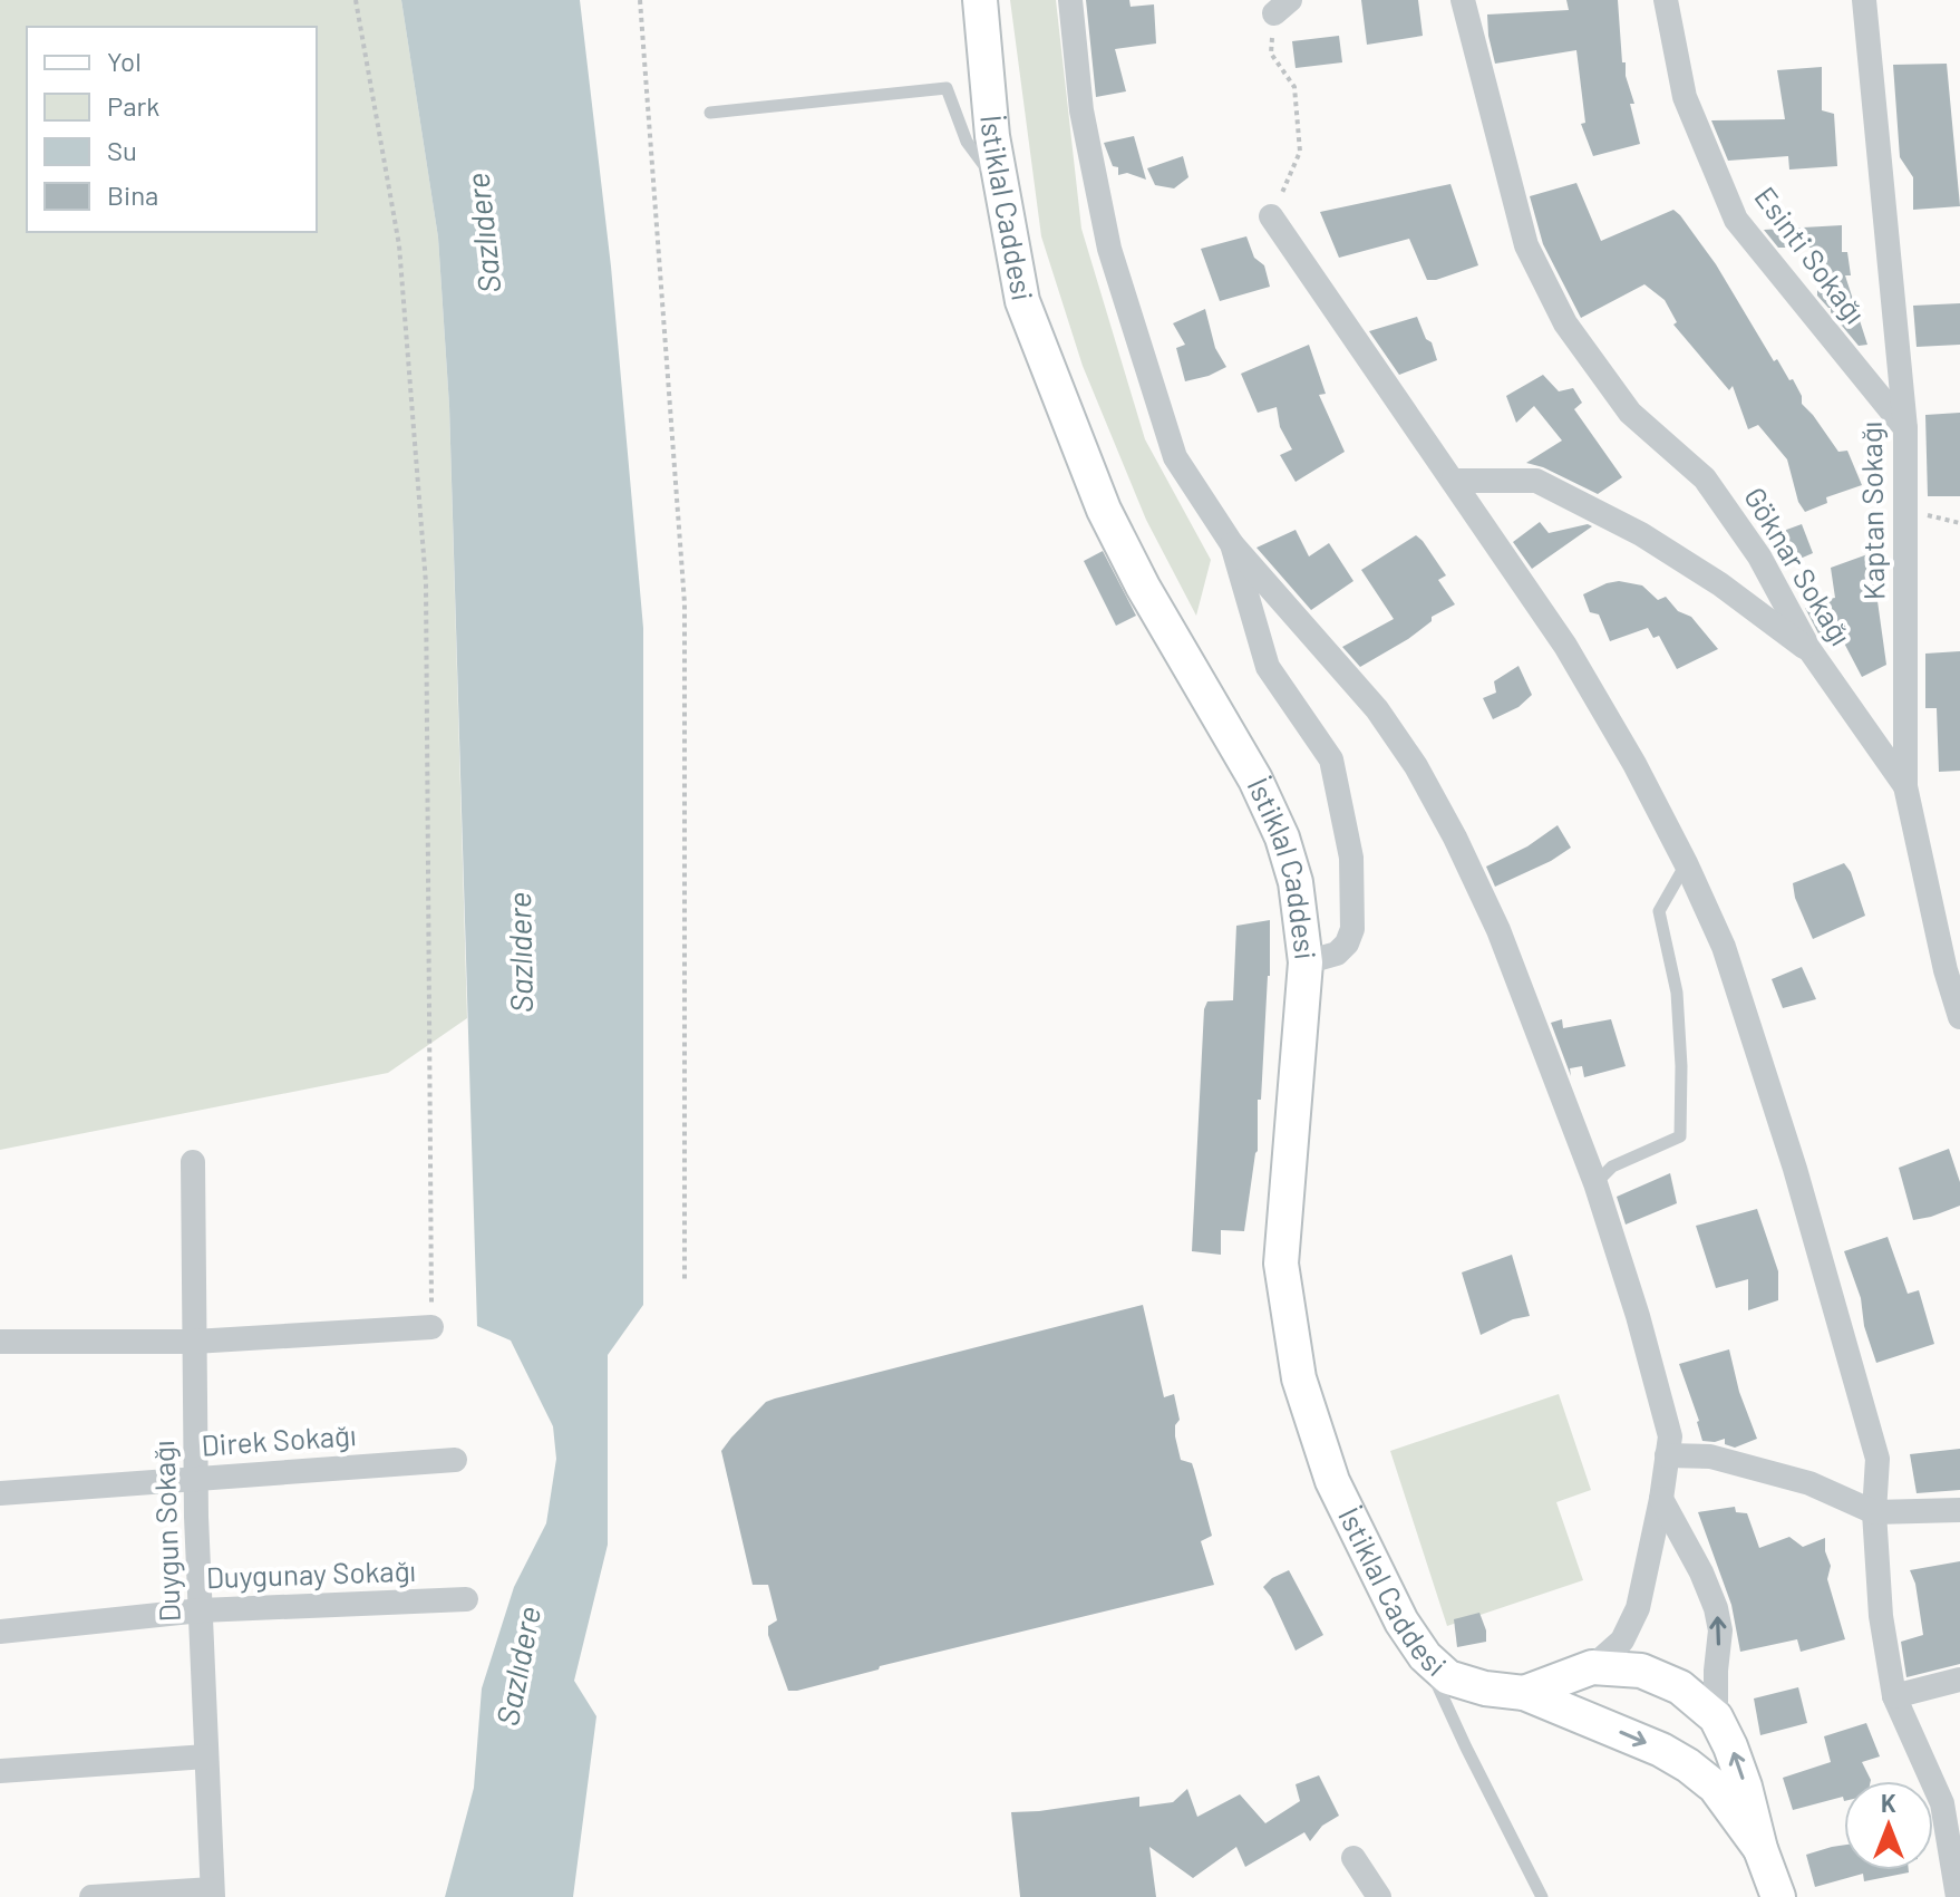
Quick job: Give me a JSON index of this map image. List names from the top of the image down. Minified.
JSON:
{"streets":{"main road":["İstiklal Caddesi"],"street":["Esinti Sokağı","Kaptan Sokağı","Göknar Sokağı","Direk Sokağı","Duygun Sokağı","Duygunay Sokağı"]},"crossings":[["Esinti Sokağı","Kaptan Sokağı"],["Kaptan Sokağı","Göknar Sokağı"],["Direk Sokağı","Duygun Sokağı"],["Duygun Sokağı","Duygunay Sokağı"]],"water":["Sazlıdere"],"legend":["Yol","Park","Su","Bina"],"north":"top"}
